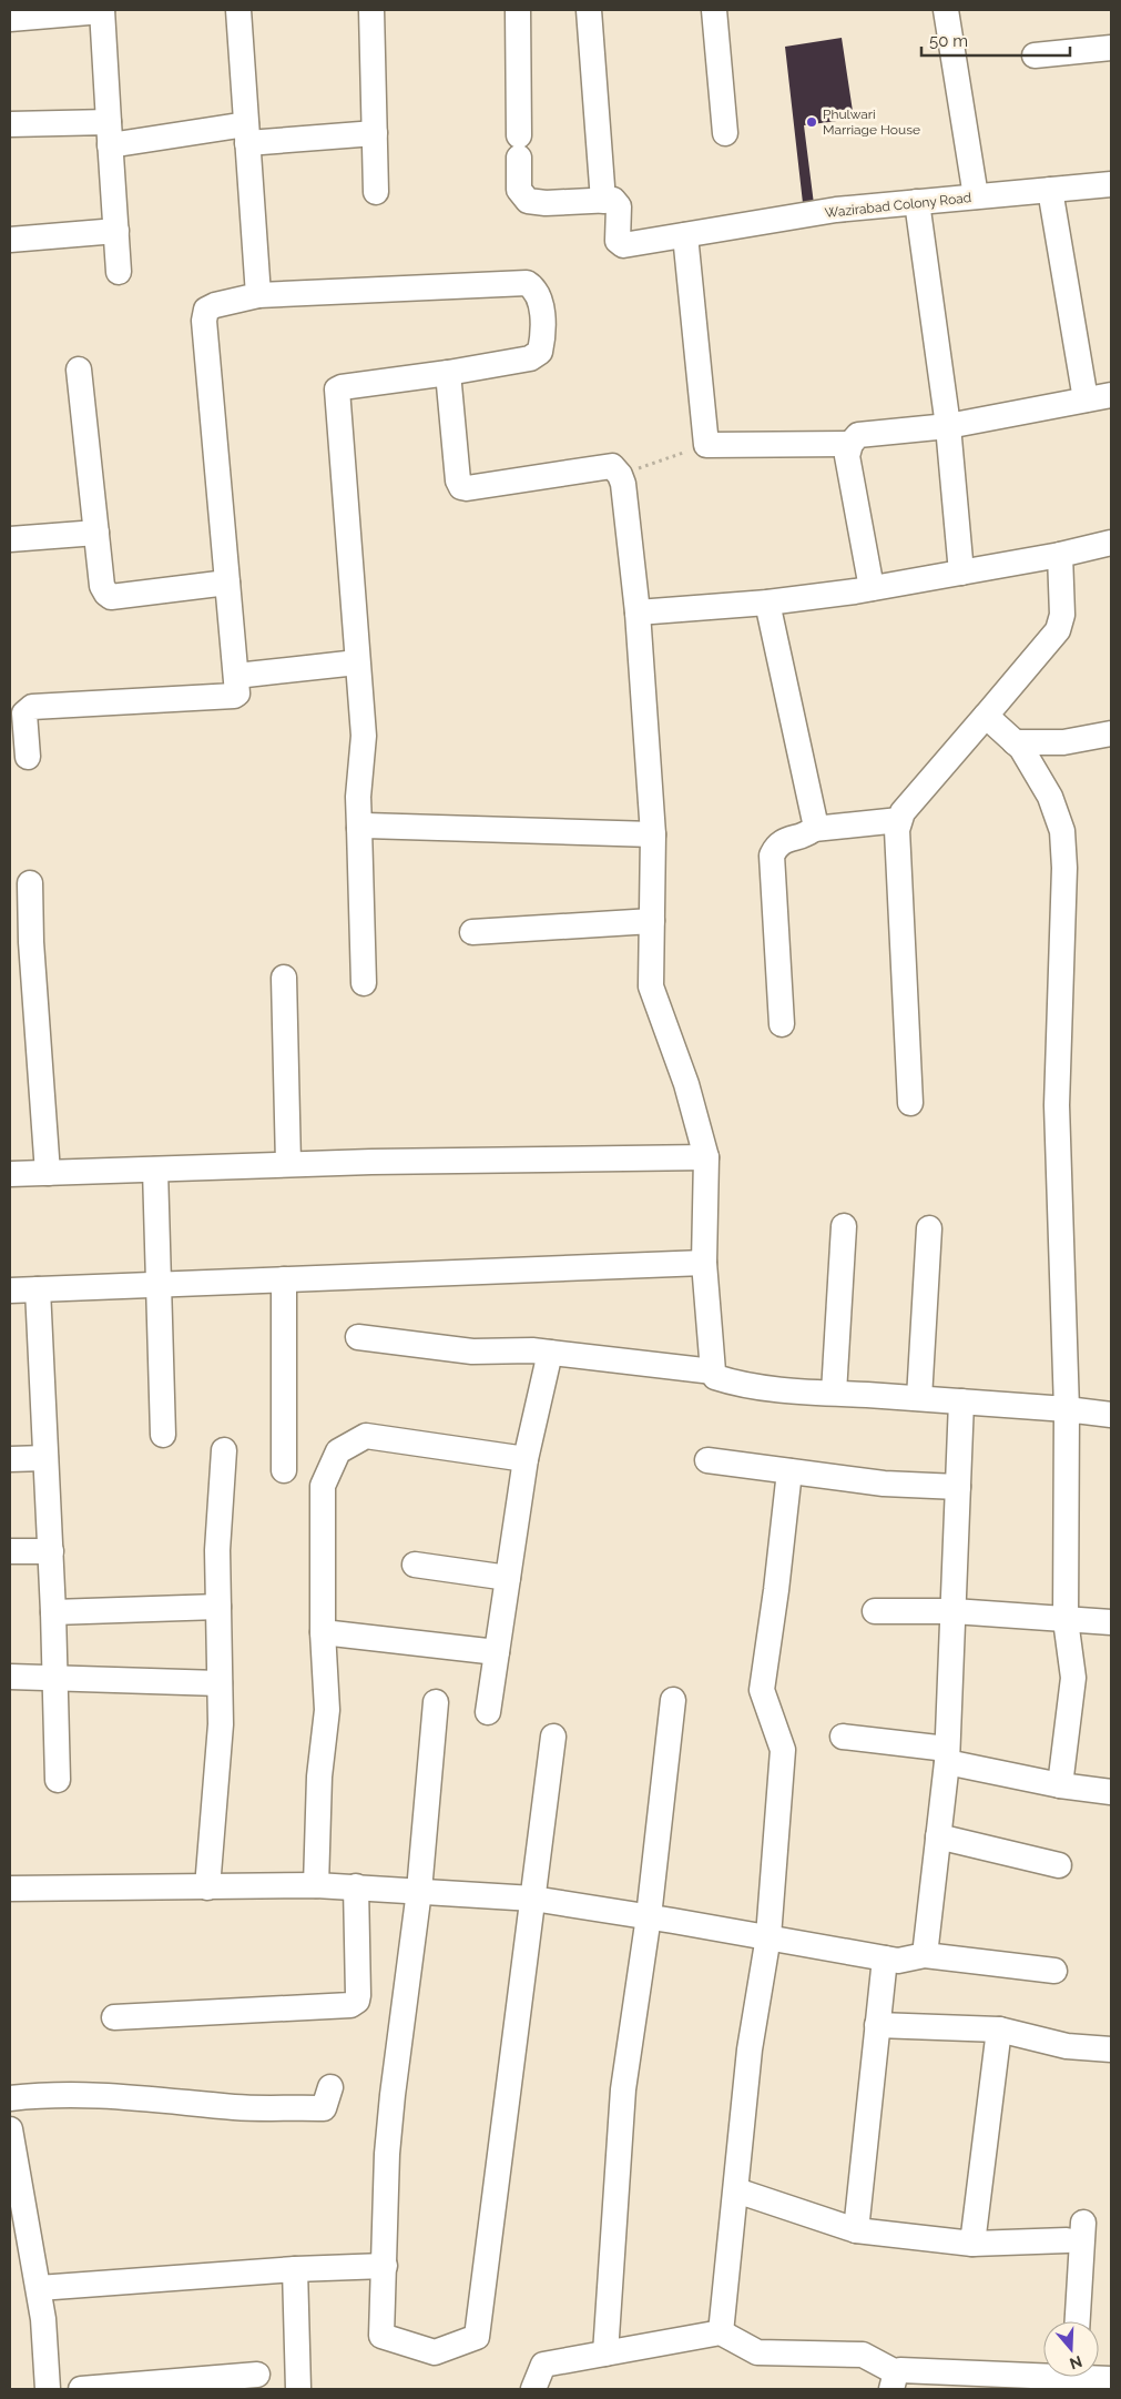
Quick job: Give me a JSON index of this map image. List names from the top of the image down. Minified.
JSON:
{"streets":{"street":["Wazirabad Colony Road"]},"places":["Phulwari Marriage House"],"scale_bar":"50 m","north":"bottom"}
